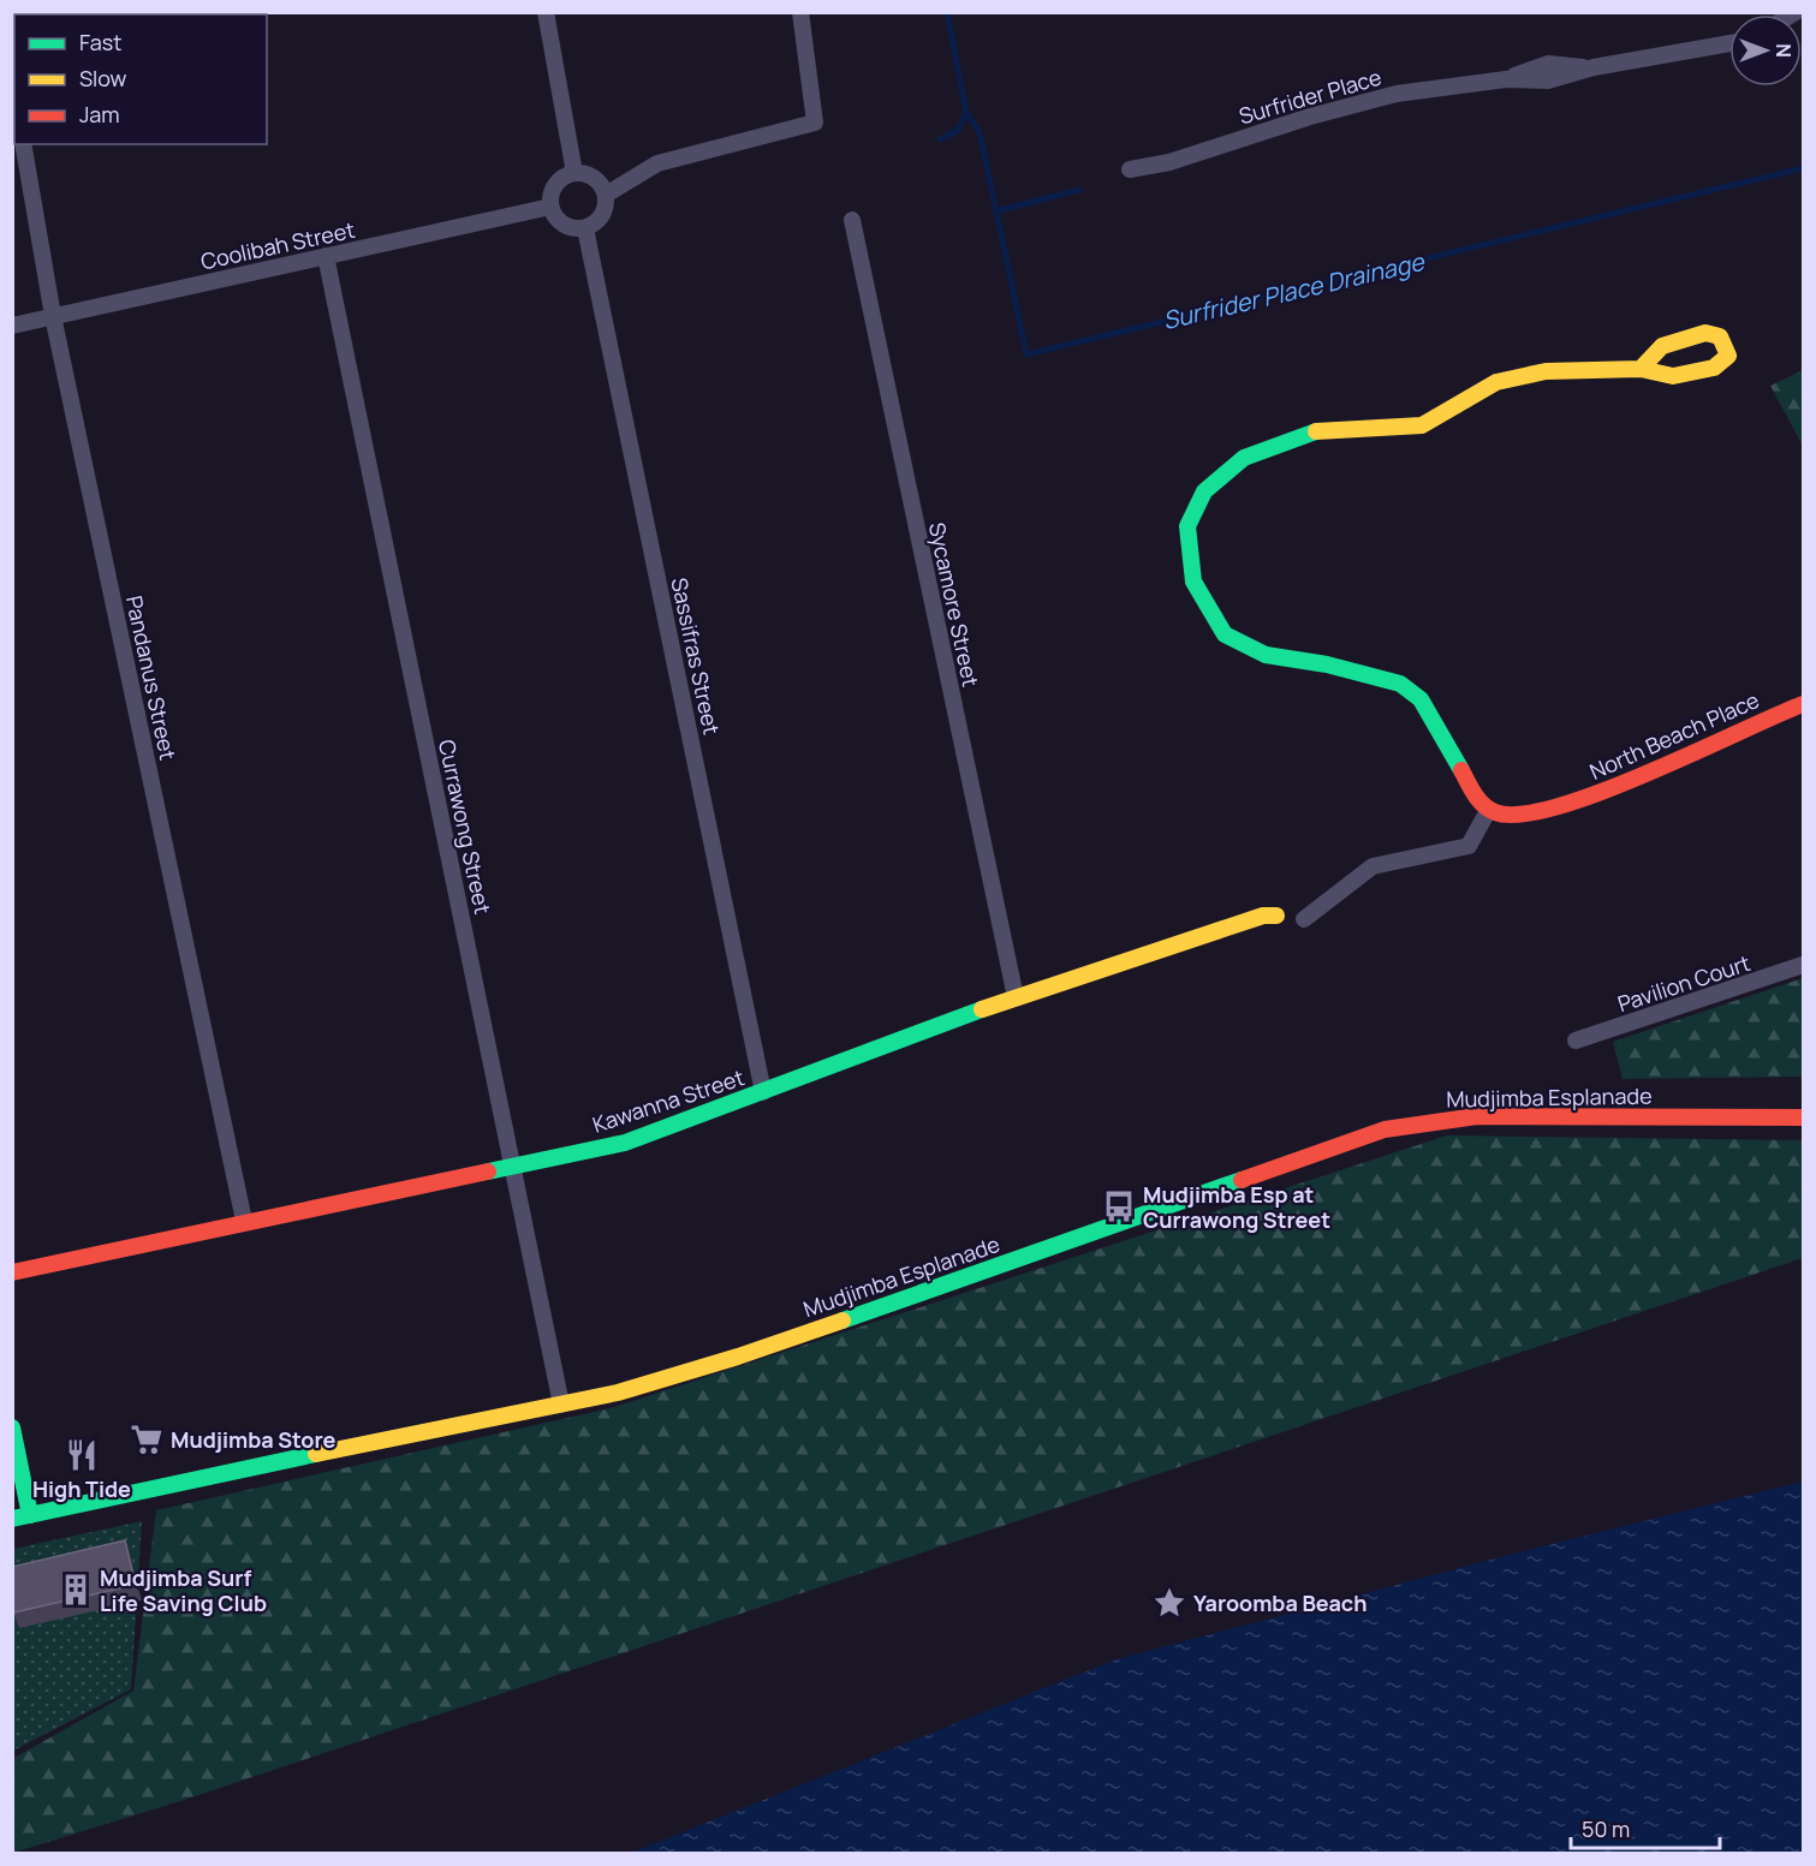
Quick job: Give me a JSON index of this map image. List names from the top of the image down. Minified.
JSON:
{"streets":{"street":["Surfrider Place","Coolibah Street","Sycamore Street","Sassifras Street","Pandanus Street","North Beach Place","Currawong Street","Pavilion Court","Mudjimba Esplanade","Kawanna Street"]},"crossings":[["Coolibah Street","Sassifras Street"],["Coolibah Street","Pandanus Street"],["Coolibah Street","Currawong Street"],["Sycamore Street","Kawanna Street"],["Sassifras Street","Kawanna Street"],["Pandanus Street","Kawanna Street"],["Currawong Street","Mudjimba Esplanade"],["Currawong Street","Kawanna Street"]],"water":["Surfrider Place Drainage"],"places":{"bus stop":["Mudjimba Esp at Currawong Street"],"supermarket":["Mudjimba Store"],"restaurant":["High Tide"],"building":["Mudjimba Surf Life Saving Club"],"place":["Yaroomba Beach"]},"legend":["Fast","Slow","Jam"],"scale_bar":"50 m","north":"right"}
